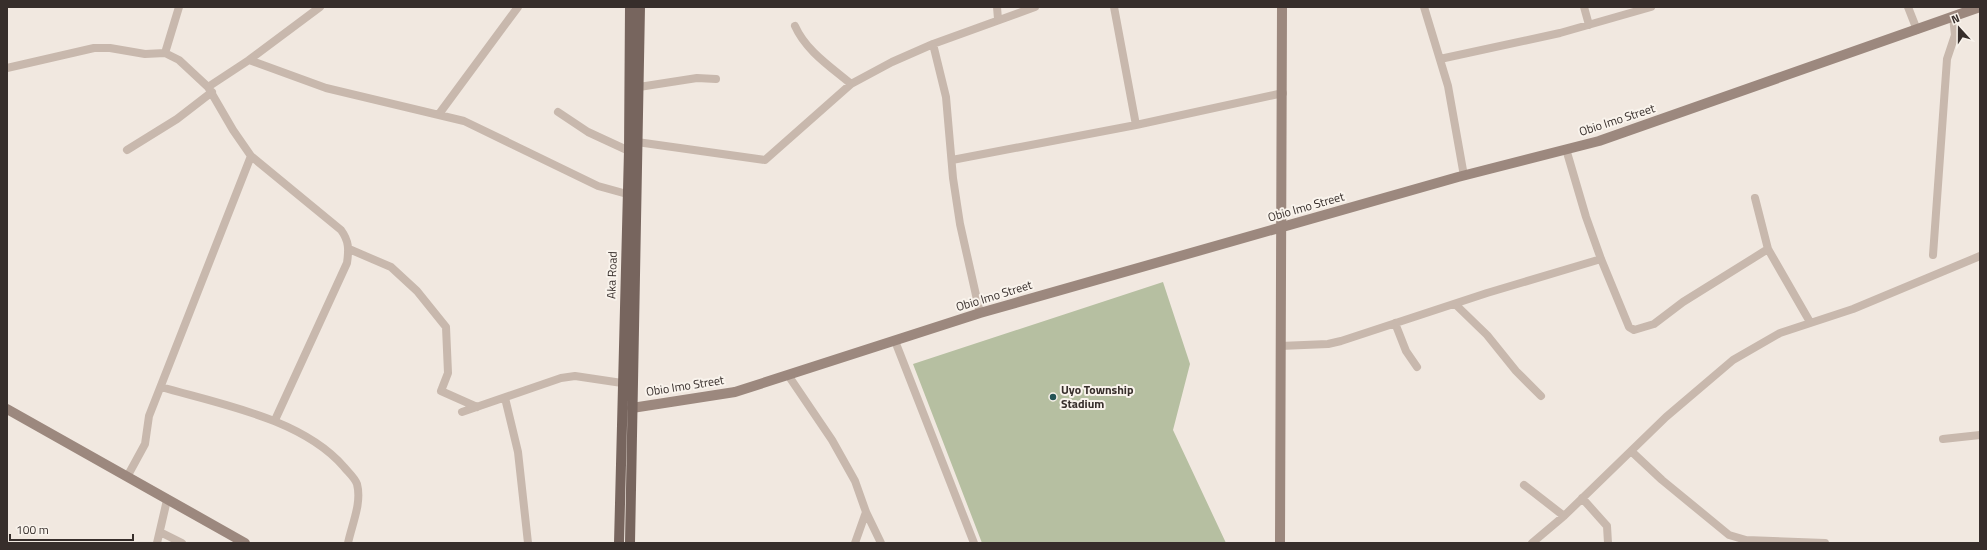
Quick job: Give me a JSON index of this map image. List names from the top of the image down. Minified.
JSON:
{"streets":{"main road":["Aka Road"],"street":["Obio Imo Street"]},"crossings":[["Obio Imo Street","Aka Road"]],"places":["Uyo Township Stadium"],"scale_bar":"100 m","north":"top"}
